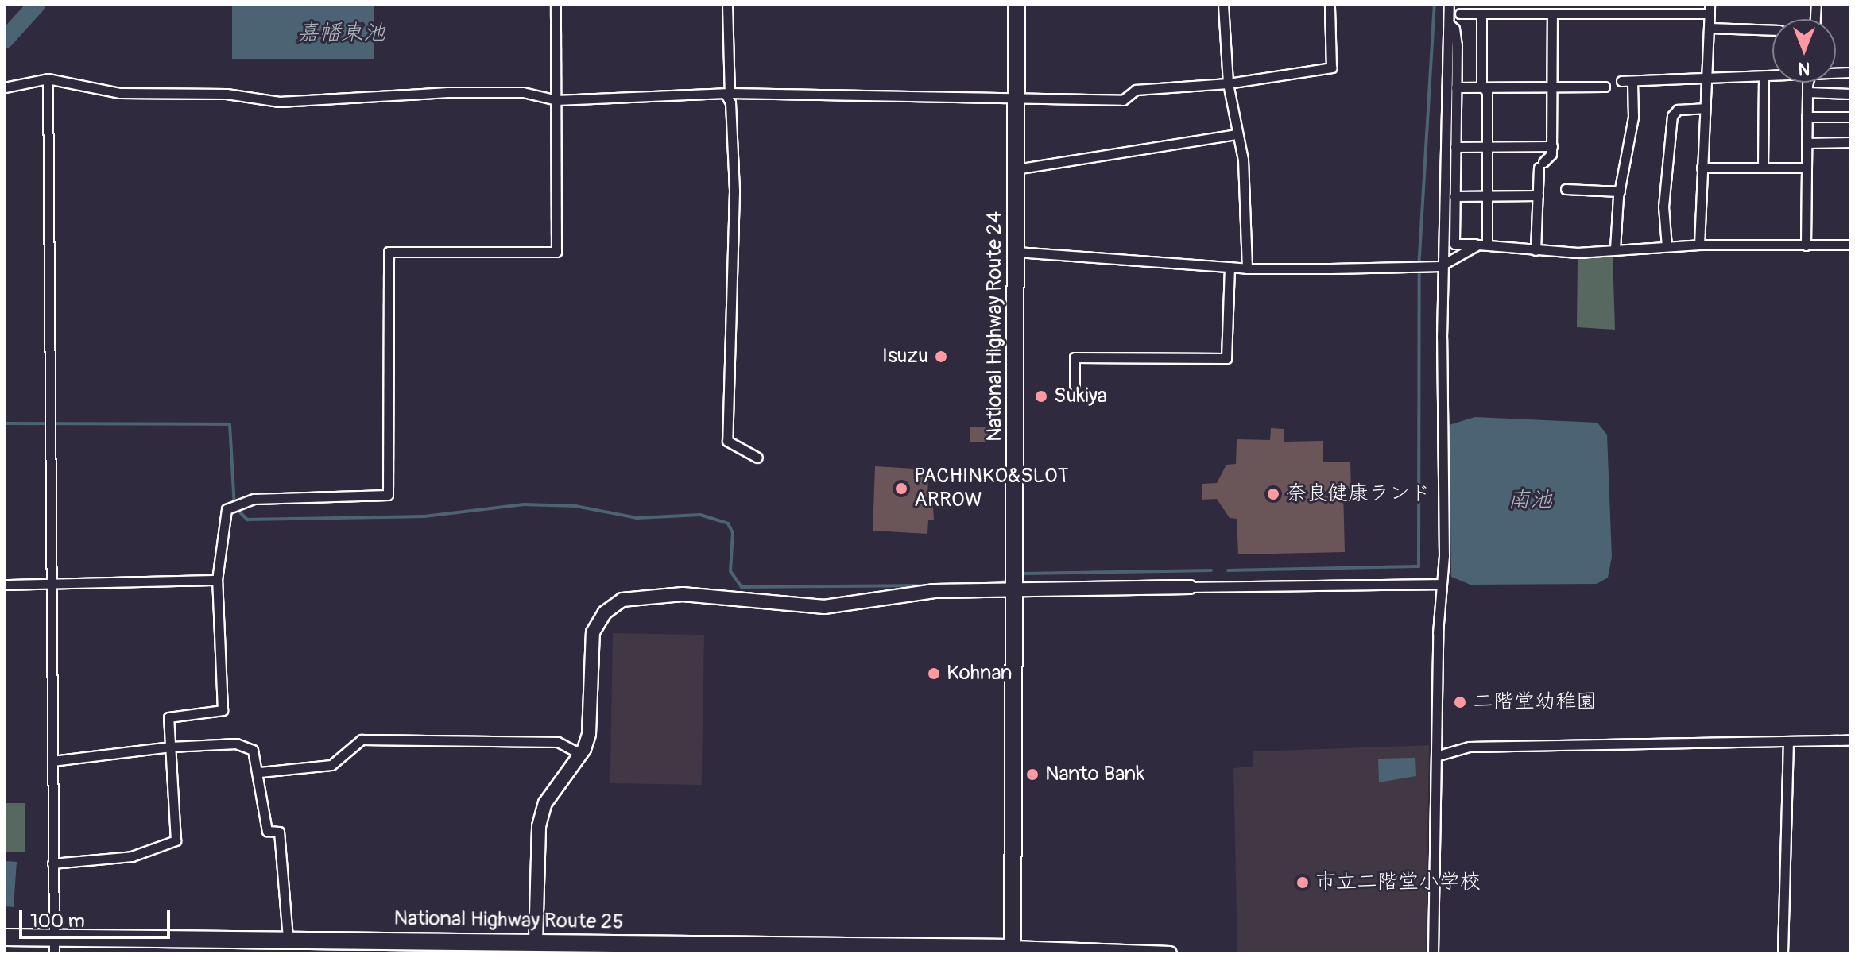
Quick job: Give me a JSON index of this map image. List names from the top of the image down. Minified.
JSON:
{"streets":{"highway":["National Highway Route 24","National Highway Route 25"]},"crossings":[["National Highway Route 24","National Highway Route 25"]],"water":["嘉幡東池","南池"],"places":["Isuzu","Sukiya","PACHINKO&SLOT ARROW","奈良健康ランド","Kohnan","二階堂幼稚園","Nanto Bank","市立二階堂小学校"],"scale_bar":"100 m","north":"bottom"}
